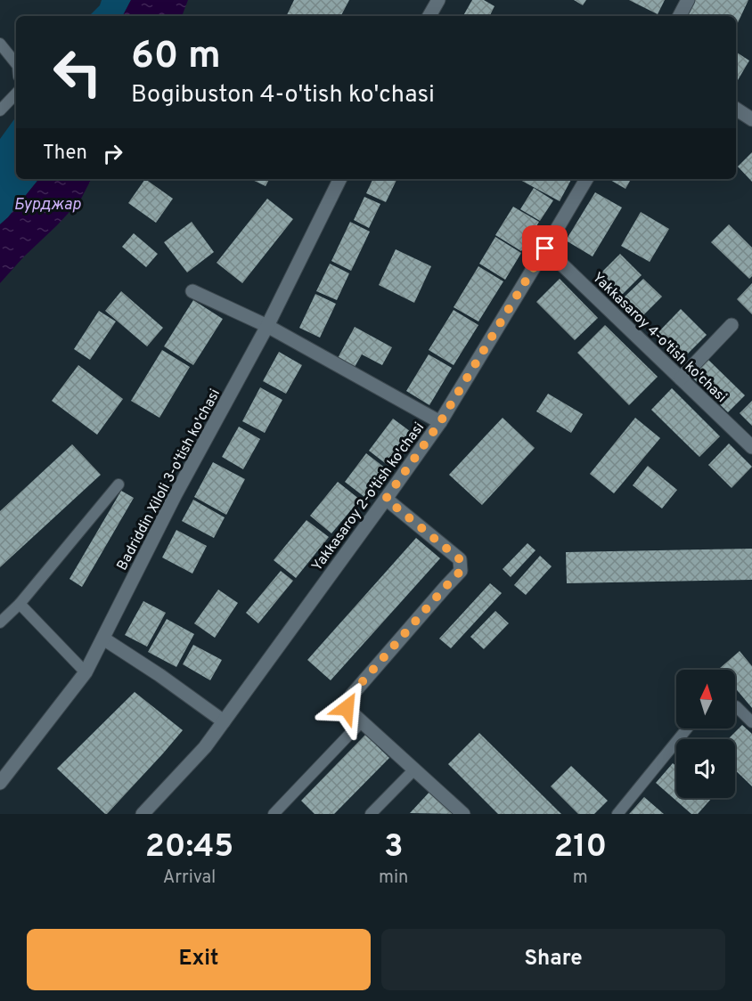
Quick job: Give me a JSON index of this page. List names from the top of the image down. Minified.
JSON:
{"streets":{"street":["Yakkasaroy 4-o'tish ko'chasi","Badriddin Xiloli 3-o'tish ko'chasi","Yakkasaroy 2-o'tish ko'chasi"]},"crossings":[["Yakkasaroy 4-o'tish ko'chasi","Yakkasaroy 2-o'tish ko'chasi"]],"water":["Бурджар"],"north":"top","page":{"turn":["60 m","Bogibuston 4-o'tish ko'chasi"],"then":"Then","eta":["20:45","Arrival","3","min","210","m"],"buttons":["Exit","Share"]}}
